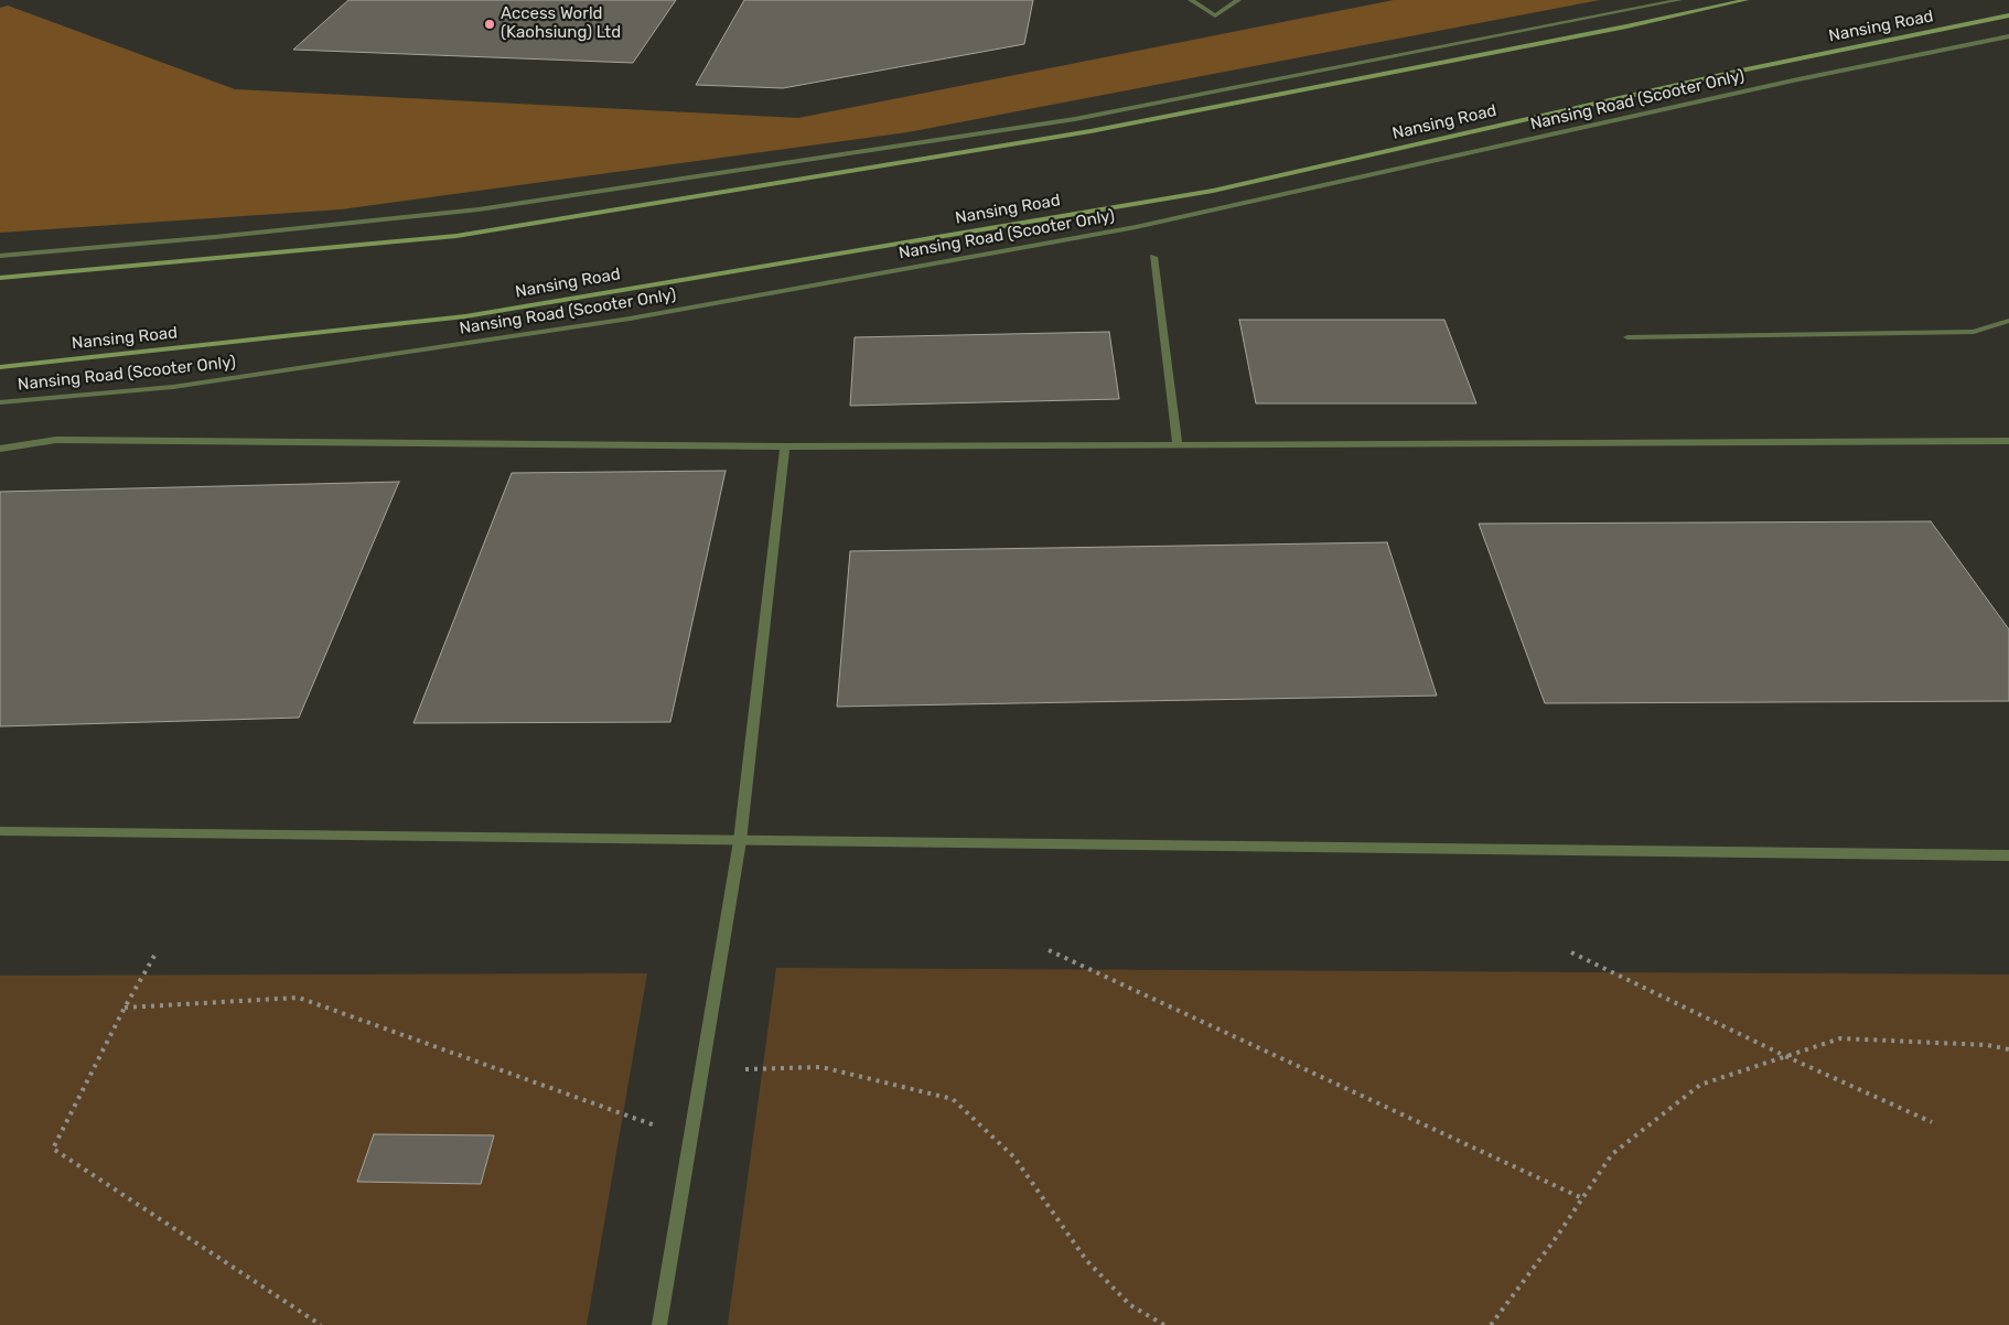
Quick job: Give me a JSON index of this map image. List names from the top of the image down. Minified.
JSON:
{"streets":{"street":["Nansing Road","Nansing Road (Scooter Only)"]},"places":["Access World (Kaohsiung) Ltd"]}
